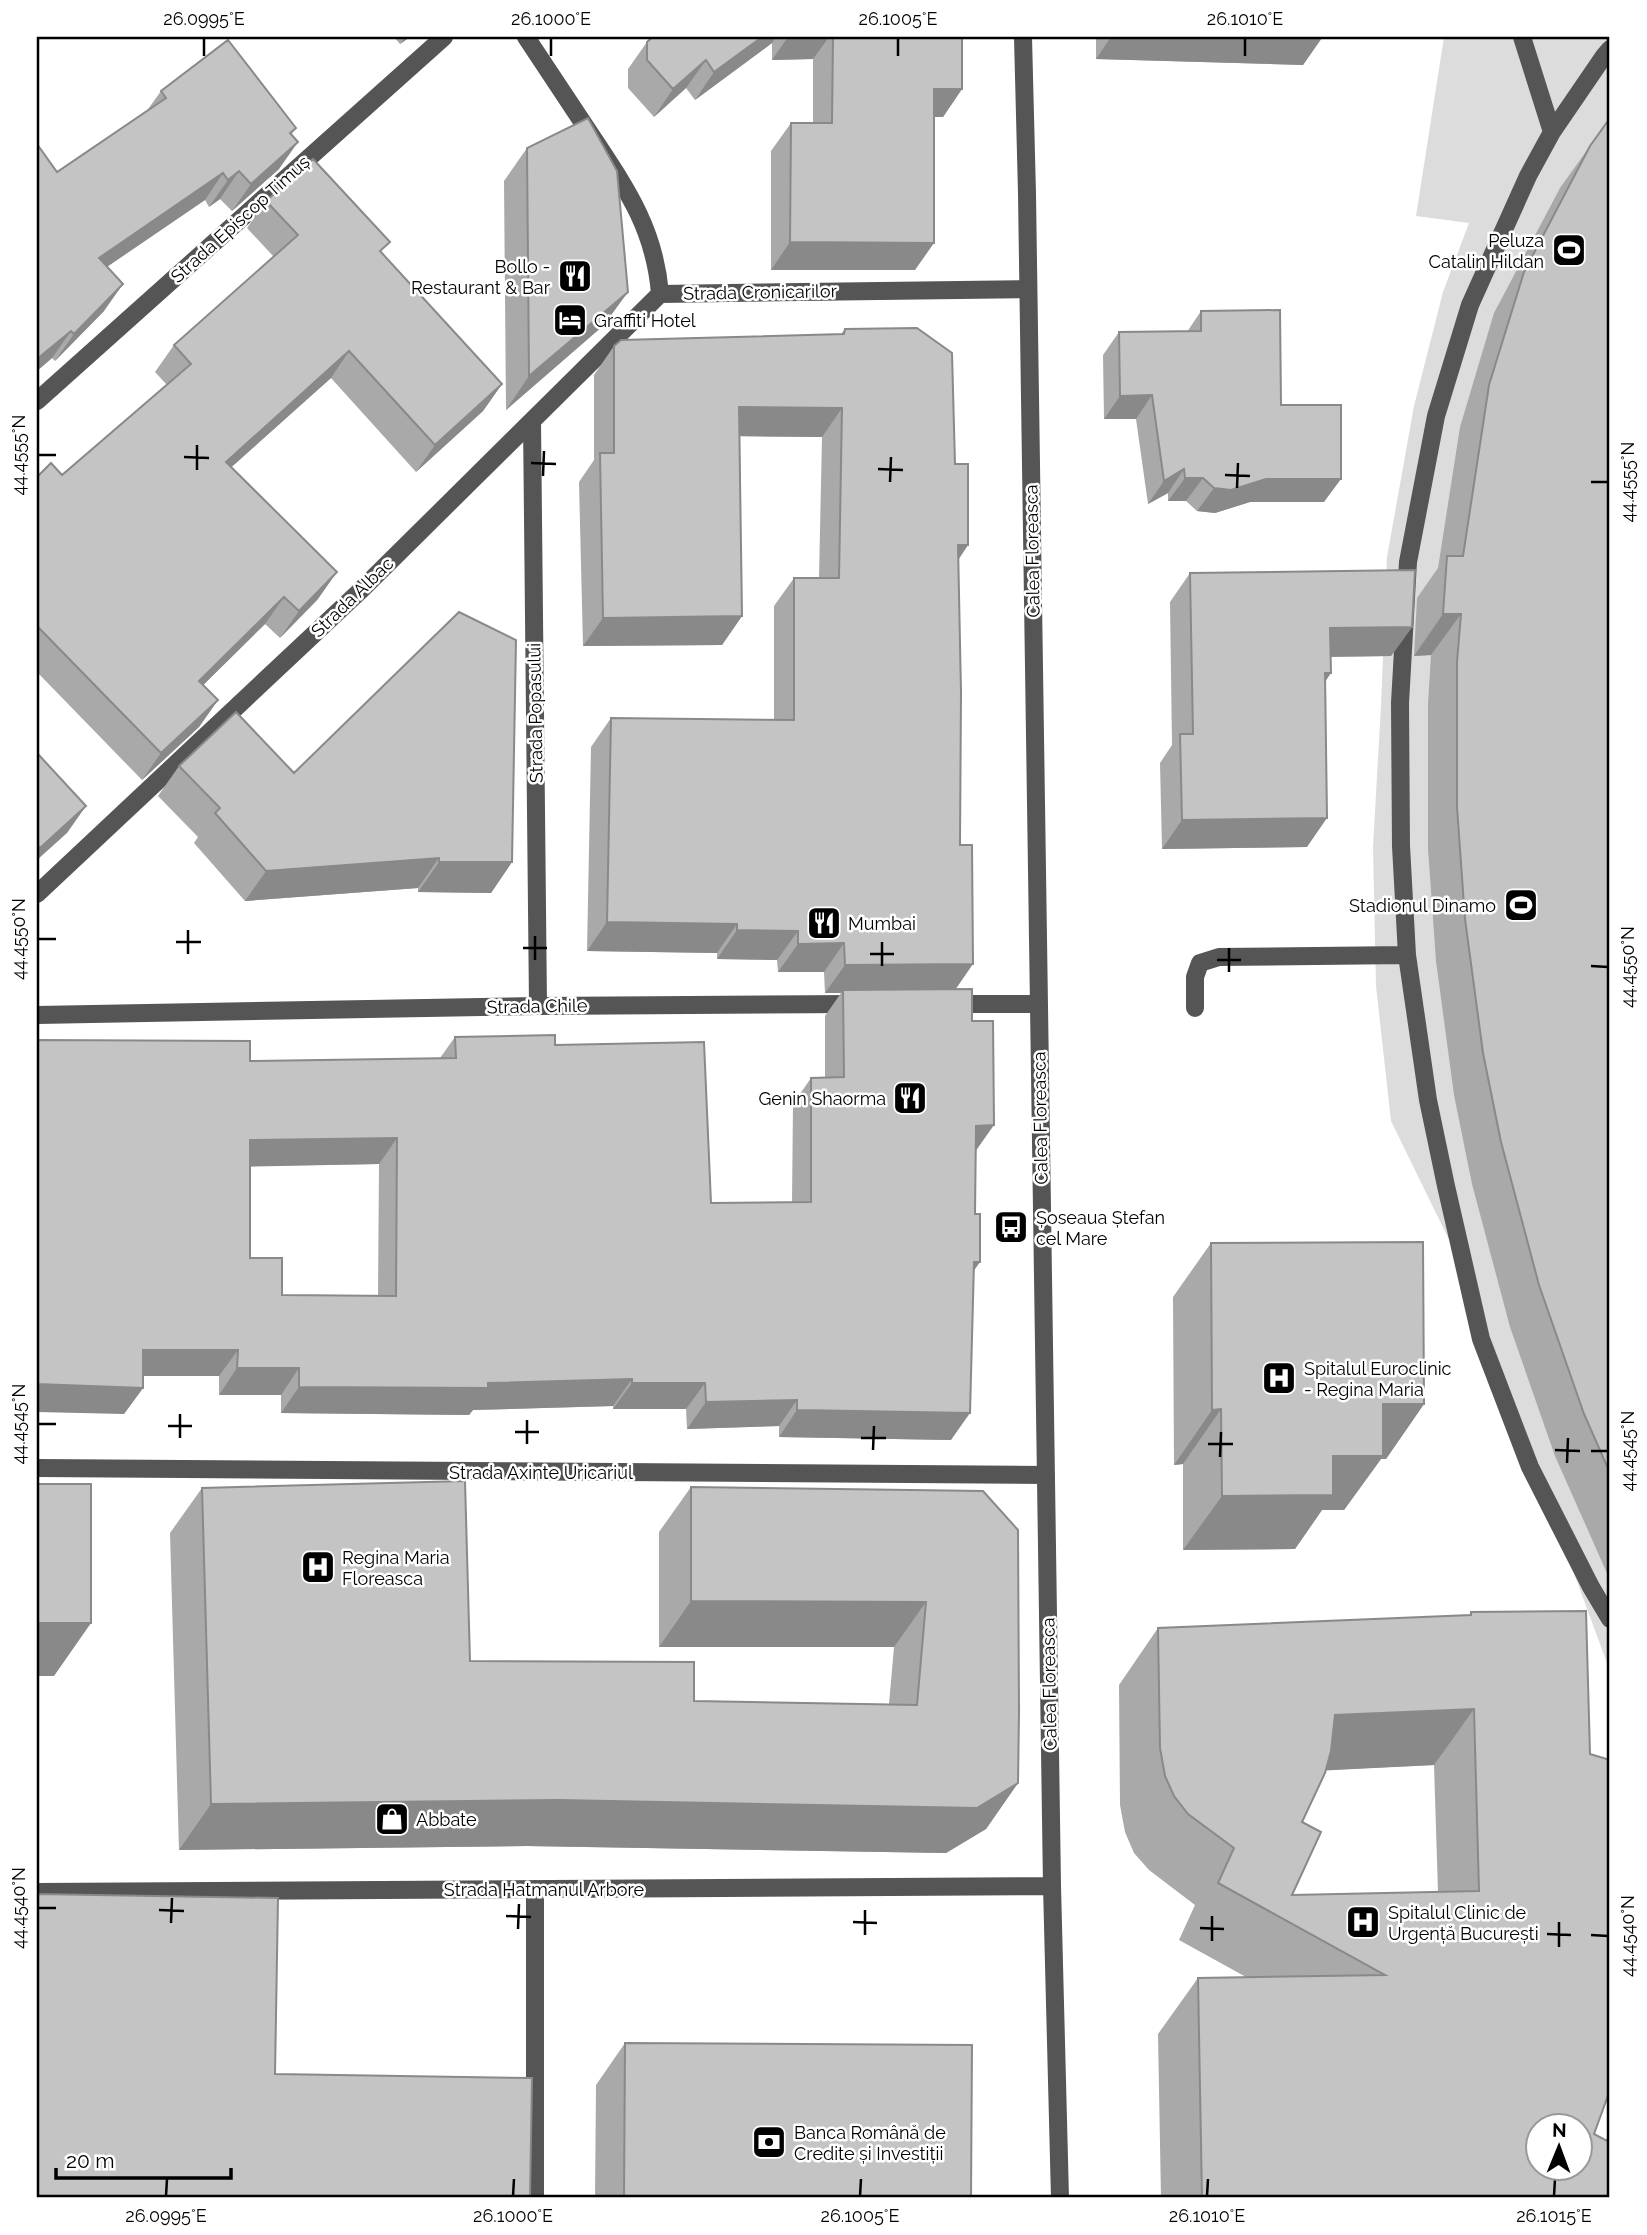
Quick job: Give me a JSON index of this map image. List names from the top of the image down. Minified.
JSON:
{"streets":{"street":["Strada Episcop Timuș","Strada Cronicarilor","Calea Floreasca","Strada Albac","Strada Popasului","Strada Chile","Strada Axinte Uricariul","Strada Hatmanul Arbore"]},"crossings":[["Strada Cronicarilor","Calea Floreasca"],["Strada Cronicarilor","Strada Albac"],["Calea Floreasca","Strada Axinte Uricariul"],["Calea Floreasca","Strada Hatmanul Arbore"],["Strada Albac","Strada Popasului"],["Strada Popasului","Strada Chile"]],"places":{"sports":["Peluza Catalin Hildan","Stadionul Dinamo"],"restaurant":["Bollo - Restaurant & Bar","Mumbai","Genin Shaorma"],"hotel":["Graffiti Hotel"],"bus stop":["Șoseaua Ștefan cel Mare"],"hospital":["Spitalul Euroclinic - Regina Maria","Regina Maria Floreasca","Spitalul Clinic de Urgență București"],"shop":["Abbate"],"bank":["Banca Română de Credite și Investiții"]},"scale_bar":"20 m","north":"top","coordinates":["26.0995°E","26.1000°E","26.1005°E","26.1010°E","44.4555°N","44.4550°N","44.4545°N","44.4540°N","26.1015°E"]}
